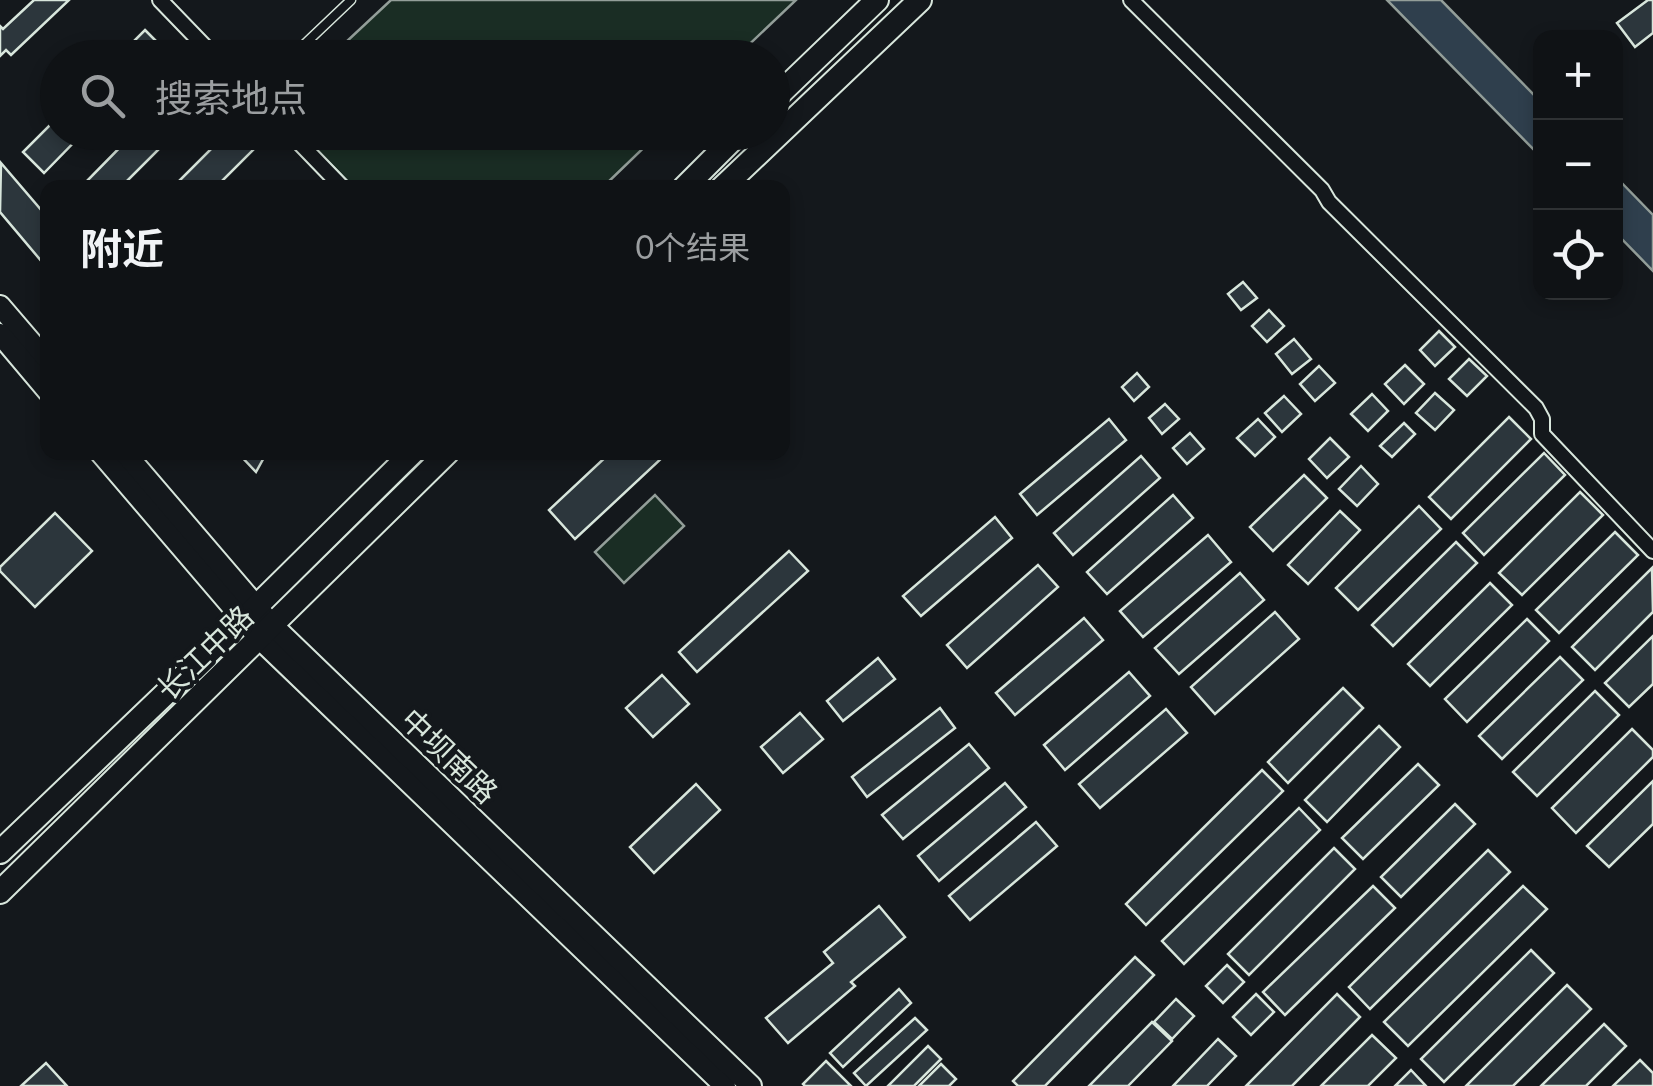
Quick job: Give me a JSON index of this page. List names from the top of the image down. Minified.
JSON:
{"streets":{"main road":["长江中路","中坝南路"]},"crossings":[["长江中路","中坝南路"]],"page":{"map_buttons":["+","−"],"search":"搜索地点","heading":["附近","0个结果"]}}
